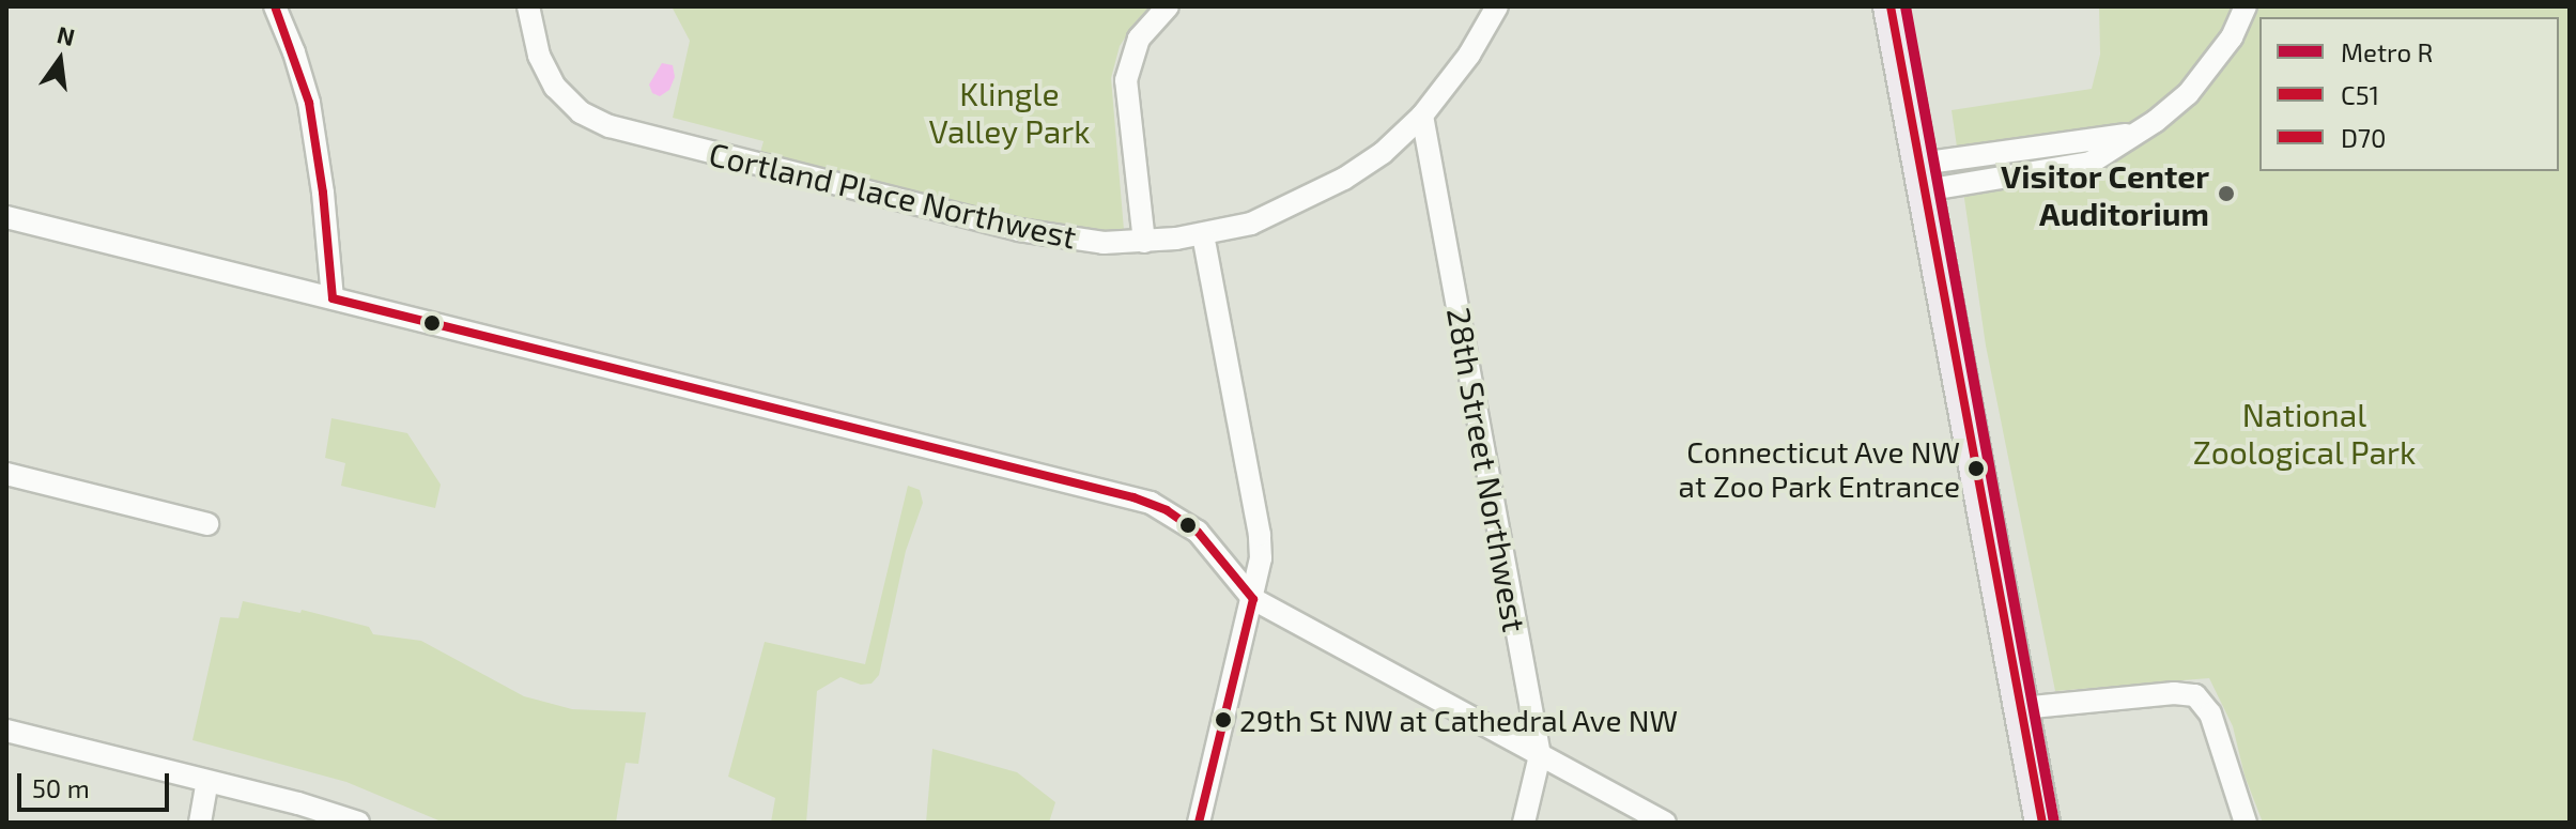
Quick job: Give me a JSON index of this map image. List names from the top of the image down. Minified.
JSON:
{"streets":{"street":["Cortland Place Northwest","28th Street Northwest"]},"crossings":[["Cortland Place Northwest","28th Street Northwest"]],"parks":["Klingle Valley Park","National Zoological Park"],"places":["Visitor Center Auditorium","Connecticut Ave NW at Zoo Park Entrance","29th St NW at Cathedral Ave NW"],"lines":["metro line R","transit line C51","transit line D70"],"legend":["Metro R","C51","D70"],"scale_bar":"50 m","north":"top"}
